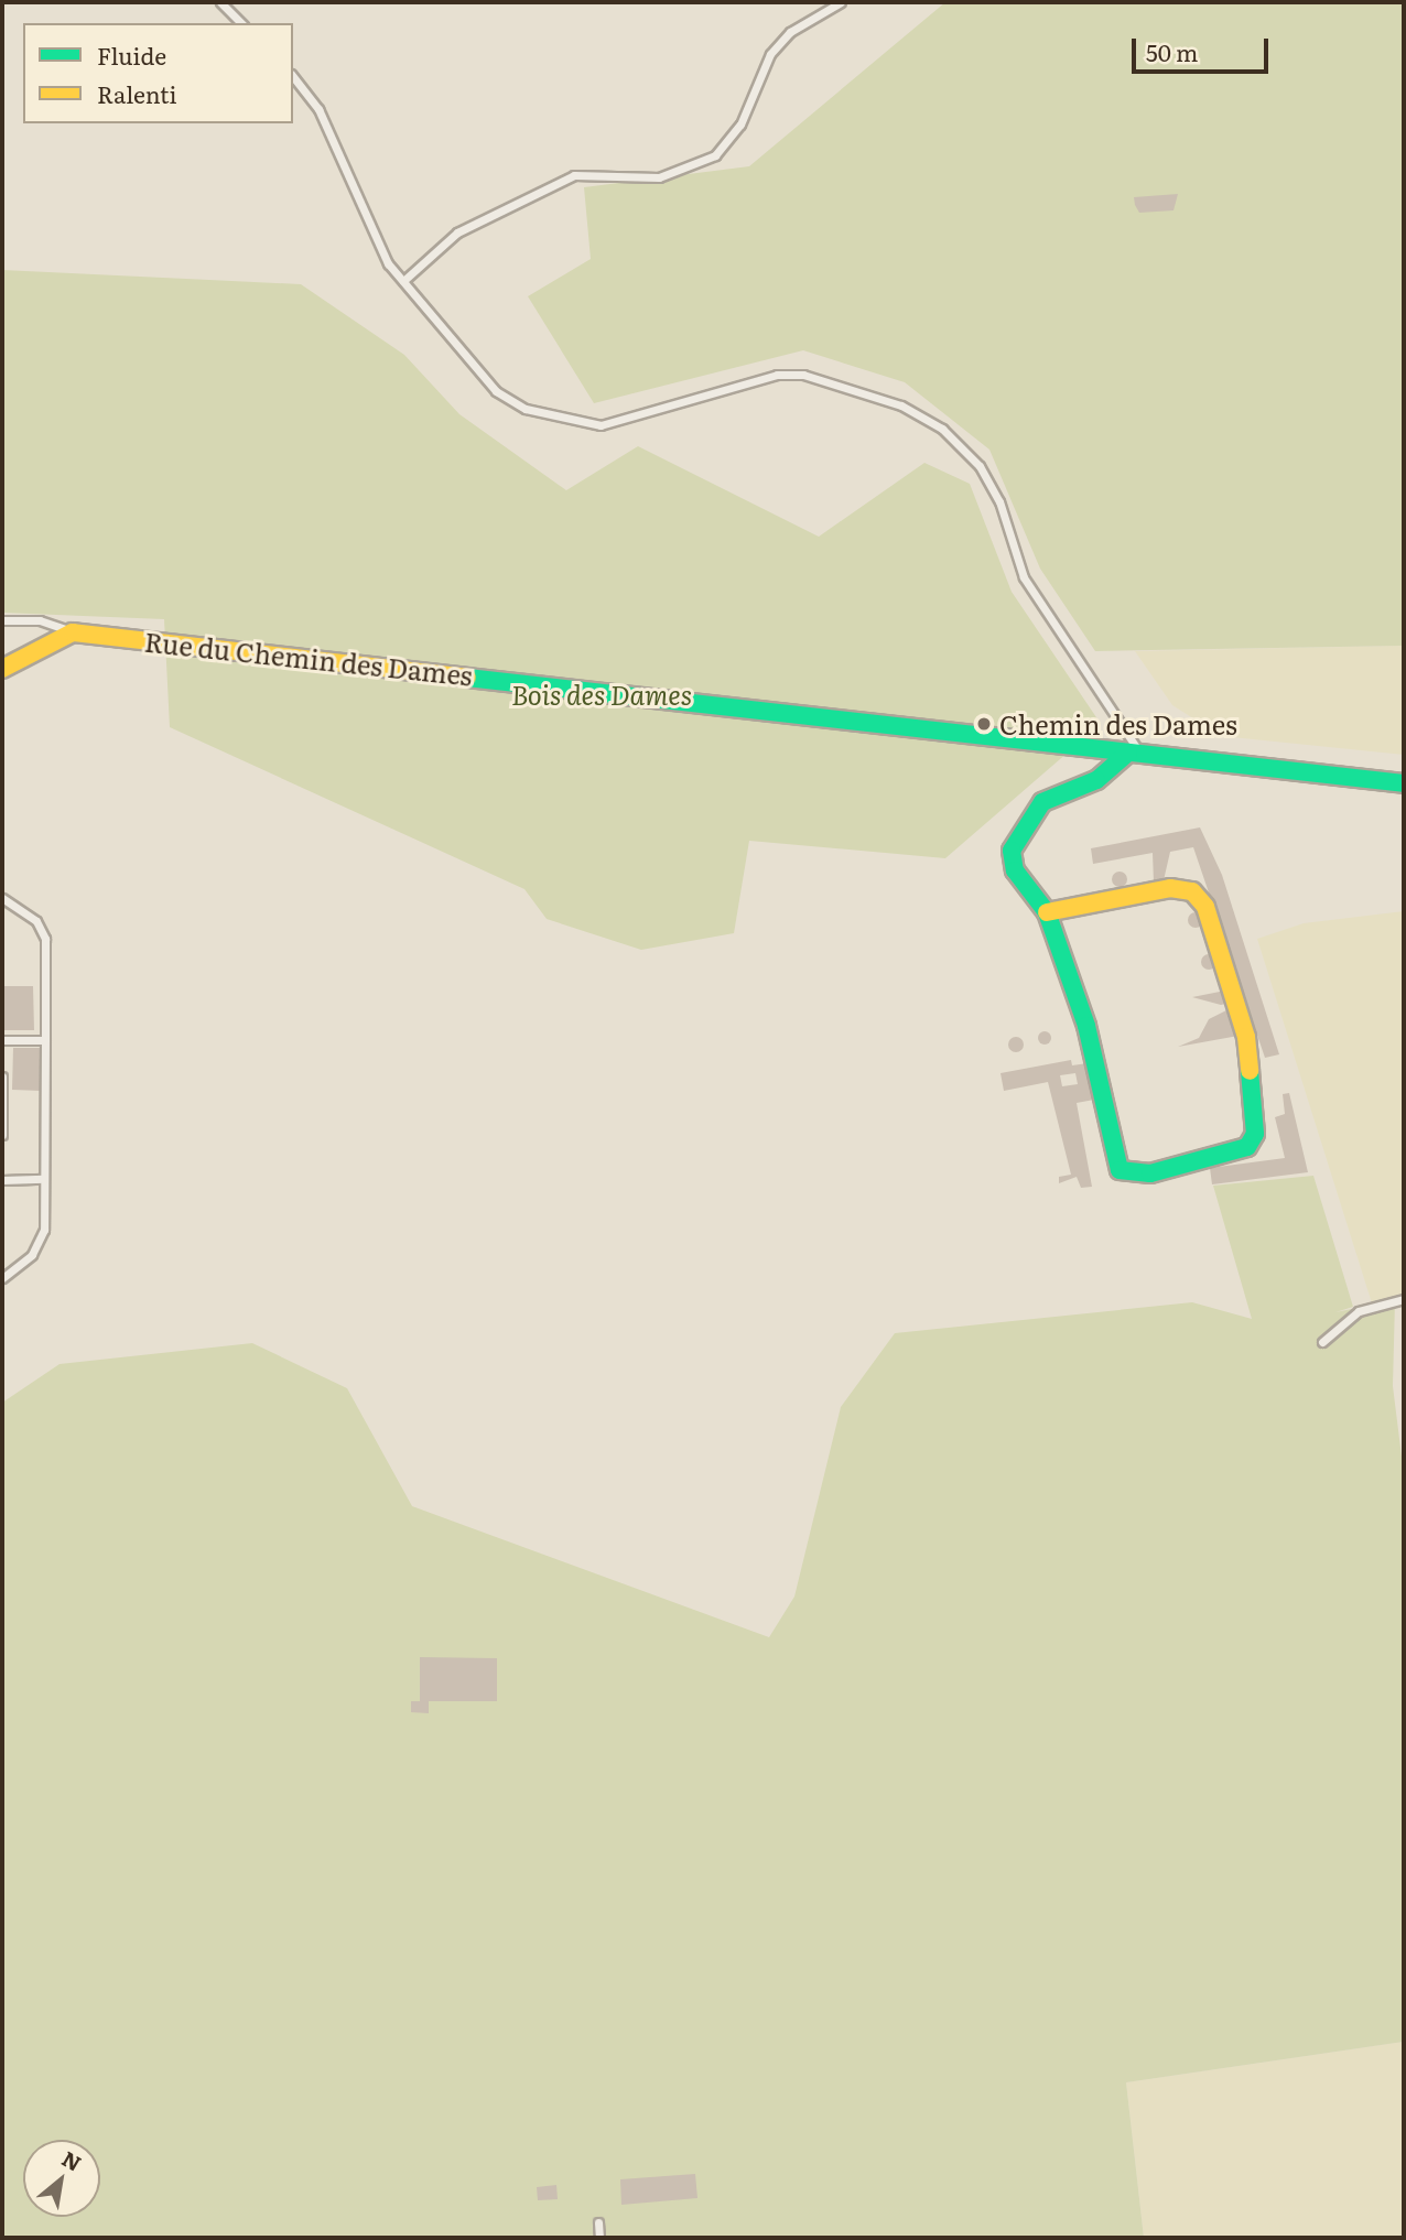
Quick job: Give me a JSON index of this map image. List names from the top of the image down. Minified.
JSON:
{"streets":{"street":["Rue du Chemin des Dames"]},"parks":["Bois des Dames"],"places":["Chemin des Dames"],"legend":["Fluide","Ralenti"],"scale_bar":"50 m","north":"top right"}
